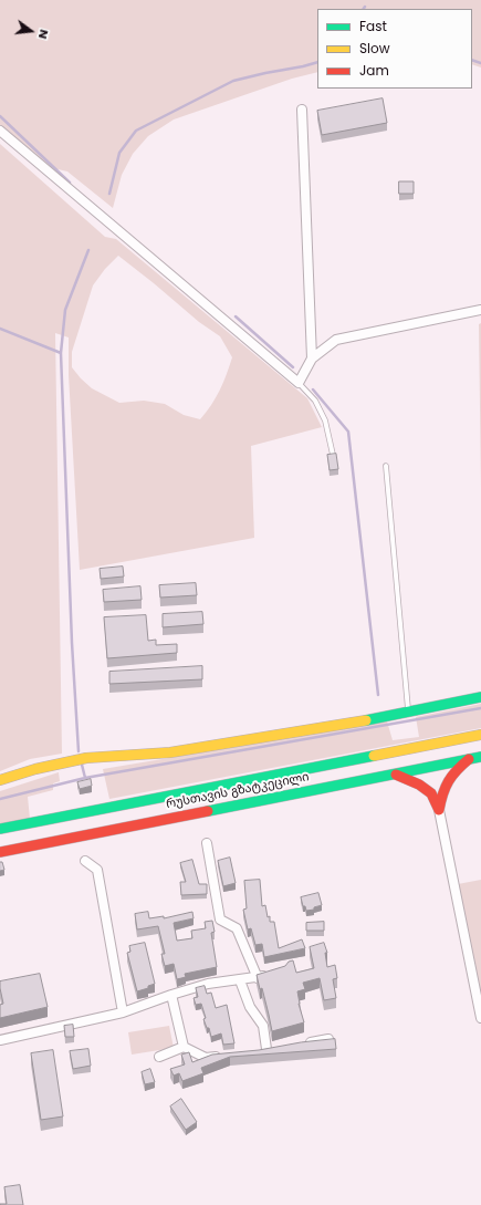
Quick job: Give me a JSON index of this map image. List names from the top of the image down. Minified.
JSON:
{"streets":{"main road":["რუსთავის გზატკეცილი"]},"legend":["Fast","Slow","Jam"],"north":"right"}
